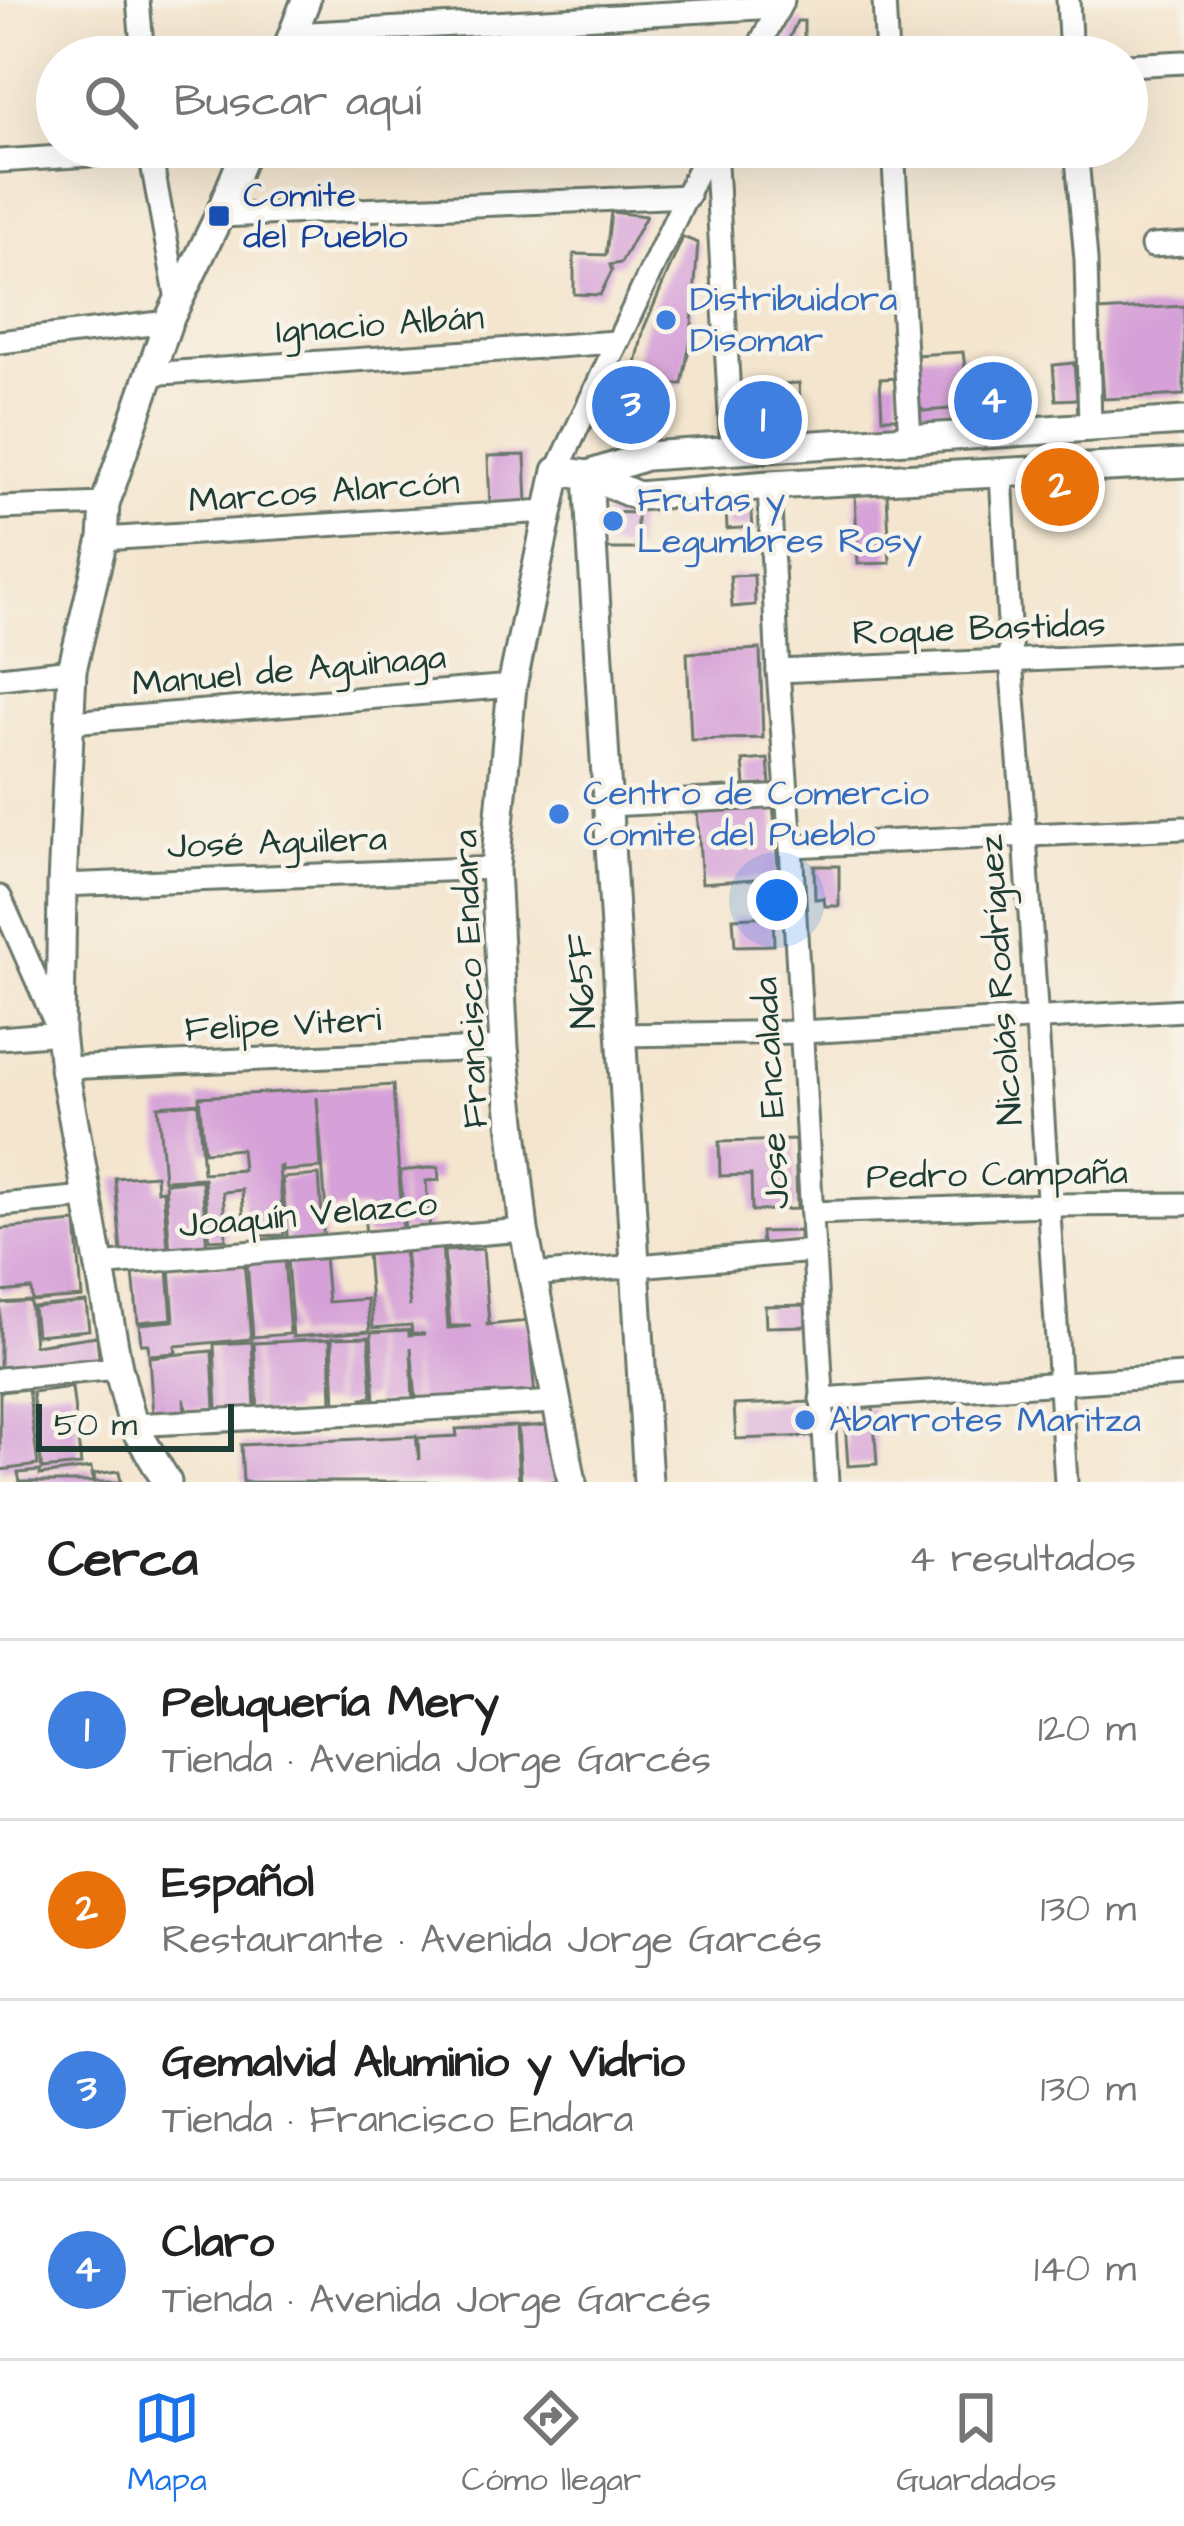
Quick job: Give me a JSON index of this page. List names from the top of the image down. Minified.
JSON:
{"streets":{"street":["Ignacio Albán","Marcos Alarcón","Roque Bastidas","Manuel de Aguinaga","José Aguilera","Francisco Endara","Nicolás Rodríguez","N65F","Felipe Viteri","Jose Encalada","Pedro Campaña","Joaquín Velazco"]},"crossings":[["Ignacio Albán","Francisco Endara"],["Marcos Alarcón","Francisco Endara"],["Roque Bastidas","Nicolás Rodríguez"],["Roque Bastidas","Jose Encalada"],["Manuel de Aguinaga","Francisco Endara"],["José Aguilera","Francisco Endara"],["Francisco Endara","Felipe Viteri"],["Francisco Endara","Joaquín Velazco"],["Nicolás Rodríguez","Pedro Campaña"],["Jose Encalada","Pedro Campaña"]],"places":{"transit":["Comite del Pueblo"],"other":["Distribuidora Disomar","Frutas y Legumbres Rosy","Centro de Comercio Comite del Pueblo","Abarrotes Maritza"]},"scale_bar":"50 m","page":{"search":"Buscar aquí","pins":["4","3","1","2"],"scale":"50 m","heading":["Cerca","4 resultados"],"list":[{"mark":"1","name":"Peluquería Mery","note":"Tienda · Avenida Jorge Garcés","value":"120 m"},{"mark":"2","name":"Español","note":"Restaurante · Avenida Jorge Garcés","value":"130 m"},{"mark":"3","name":"Gemalvid Aluminio y Vidrio","note":"Tienda · Francisco Endara","value":"130 m"},{"mark":"4","name":"Claro","note":"Tienda · Avenida Jorge Garcés","value":"140 m"}],"nav":["Mapa","Cómo llegar","Guardados"]}}
